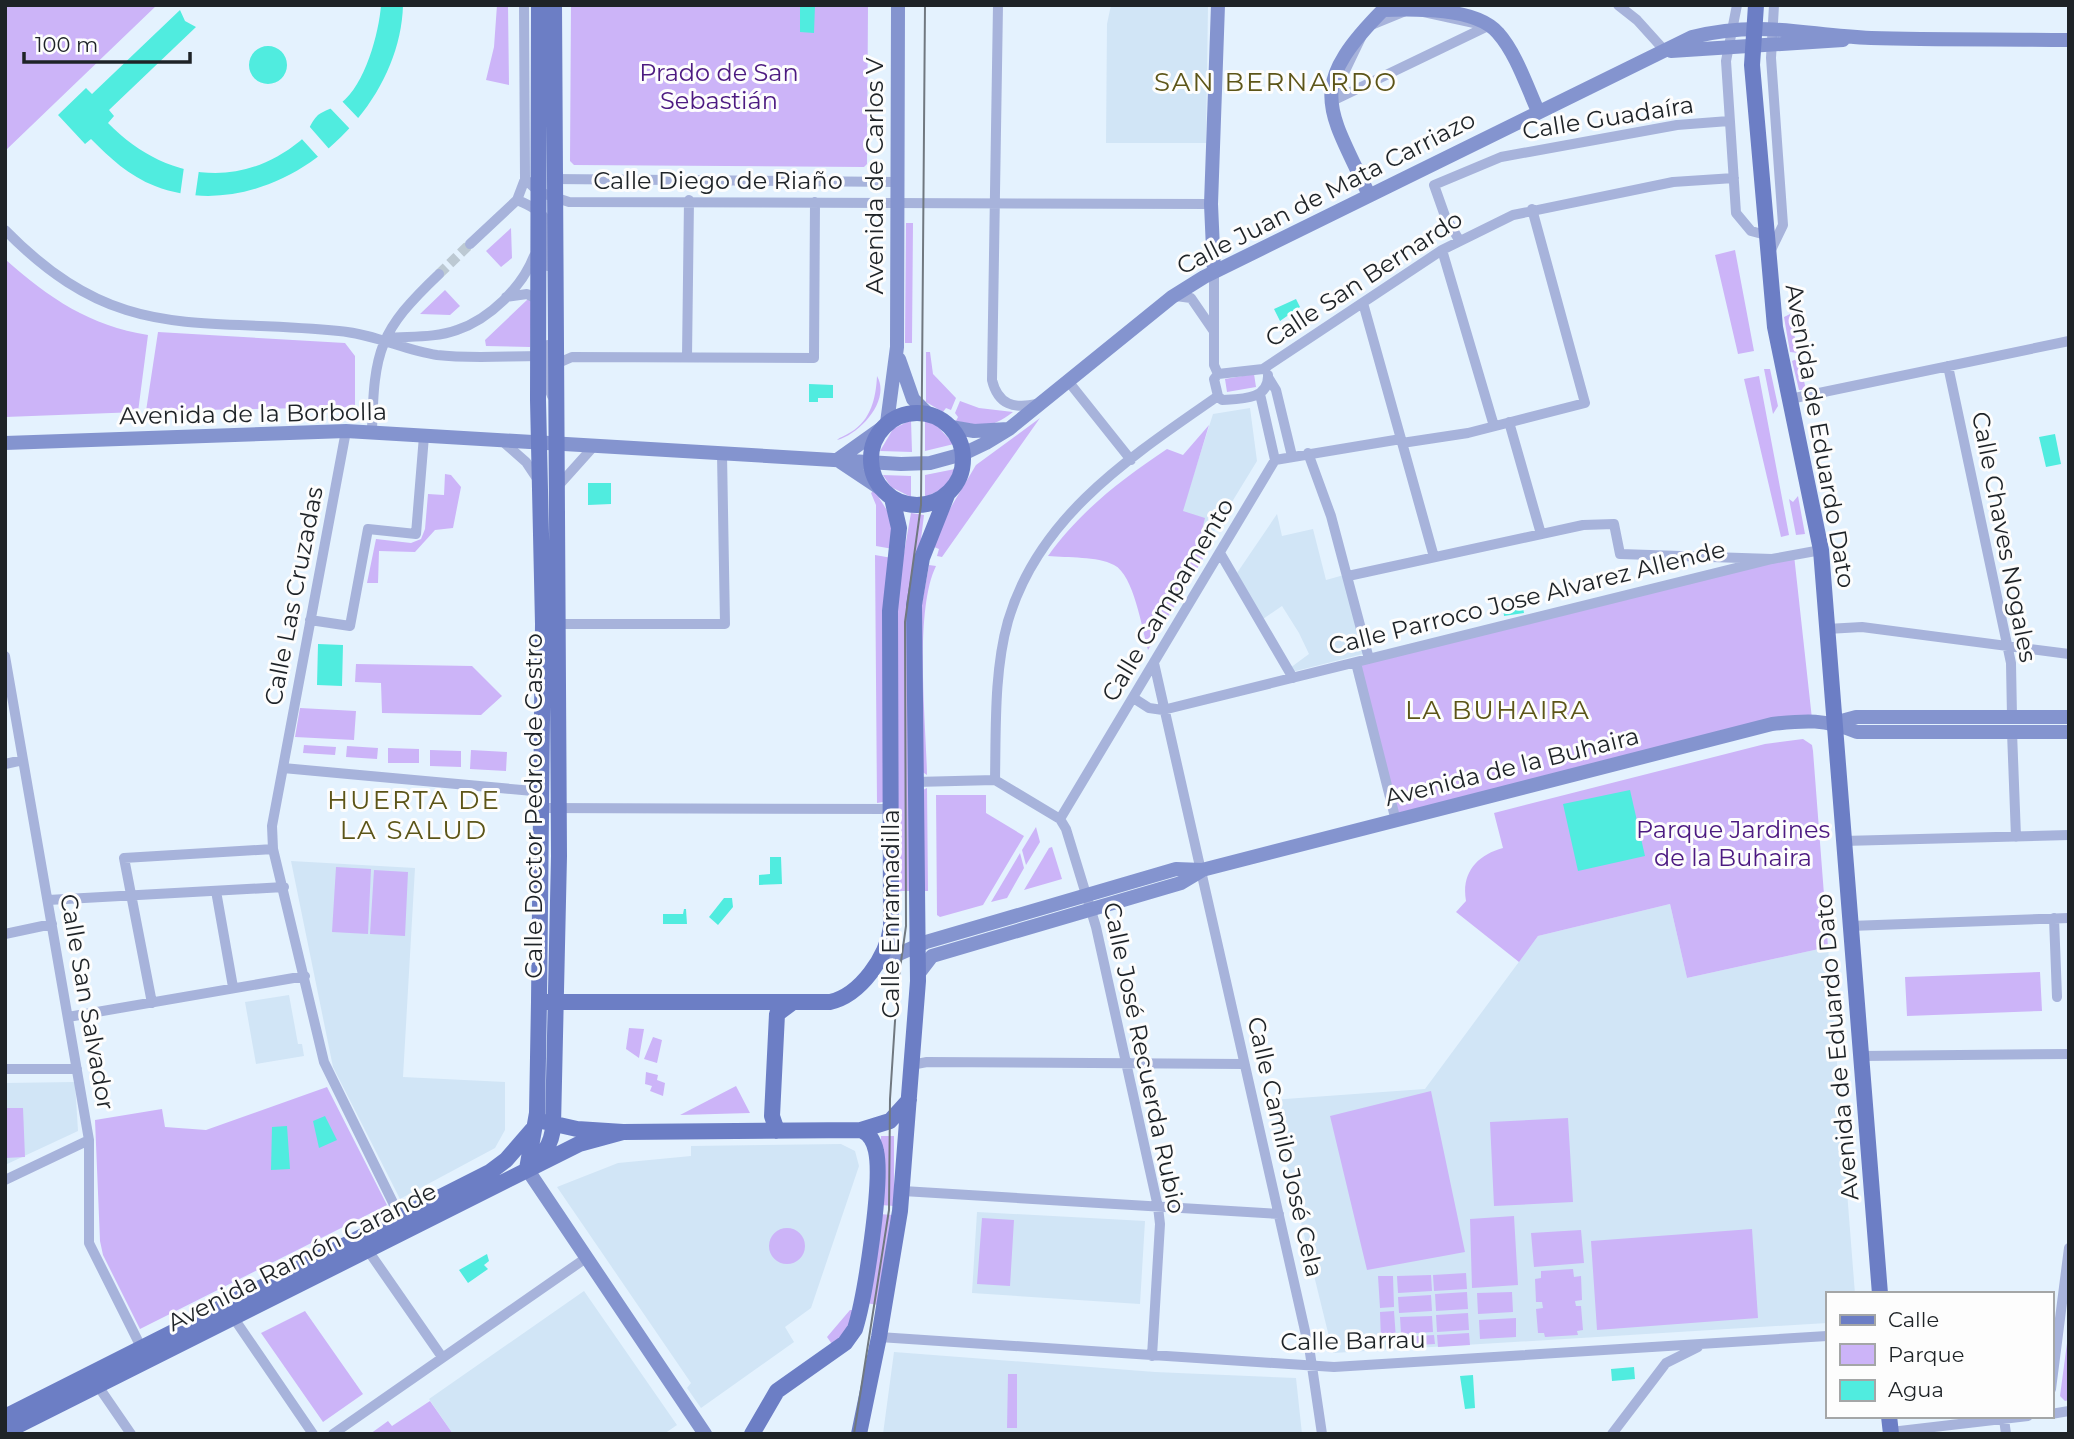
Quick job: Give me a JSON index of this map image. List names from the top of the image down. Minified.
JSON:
{"streets":{"main road":["Avenida de Carlos V","Calle Juan de Mata Carriazo","Avenida de la Borbolla","Avenida de Eduardo Dato","Avenida de la Buhaira","Calle Doctor Pedro de Castro","Calle Enramadilla","Avenida Ramón Carande"],"street":["Calle Guadaíra","Calle Diego de Riaño","Calle San Bernardo","Calle Chaves Nogales","Calle Las Cruzadas","Calle Parroco Jose Alvarez Allende","Calle Campamento","Calle San Salvador","Calle José Recuerda Rubio","Calle Camilo José Cela","Calle Barrau"]},"crossings":[["Calle Guadaíra","Calle San Bernardo"],["Avenida de Carlos V","Calle Diego de Riaño"],["Calle Juan de Mata Carriazo","Avenida de la Borbolla"],["Calle Juan de Mata Carriazo","Avenida de Eduardo Dato"],["Calle Juan de Mata Carriazo","Calle Enramadilla"],["Avenida de la Borbolla","Calle Las Cruzadas"],["Avenida de la Borbolla","Calle Doctor Pedro de Castro"],["Avenida de la Borbolla","Calle Enramadilla"],["Avenida de Eduardo Dato","Avenida de la Buhaira"],["Calle Chaves Nogales","Avenida de la Buhaira"],["Calle Las Cruzadas","Avenida Ramón Carande"],["Calle Parroco Jose Alvarez Allende","Calle Camilo José Cela"],["Calle Campamento","Calle José Recuerda Rubio"],["Calle Campamento","Calle Camilo José Cela"],["Avenida de la Buhaira","Calle Enramadilla"],["Avenida de la Buhaira","Calle José Recuerda Rubio"],["Avenida de la Buhaira","Calle Camilo José Cela"],["Calle Doctor Pedro de Castro","Avenida Ramón Carande"],["Calle Enramadilla","Calle Barrau"],["Calle San Salvador","Avenida Ramón Carande"],["Calle José Recuerda Rubio","Calle Barrau"],["Calle Camilo José Cela","Calle Barrau"]],"districts":["SAN BERNARDO","LA BUHAIRA","HUERTA DE LA SALUD"],"parks":["Prado de San Sebastián","Parque Jardines de la Buhaira"],"legend":["Calle","Parque","Agua"],"scale_bar":"100 m"}
